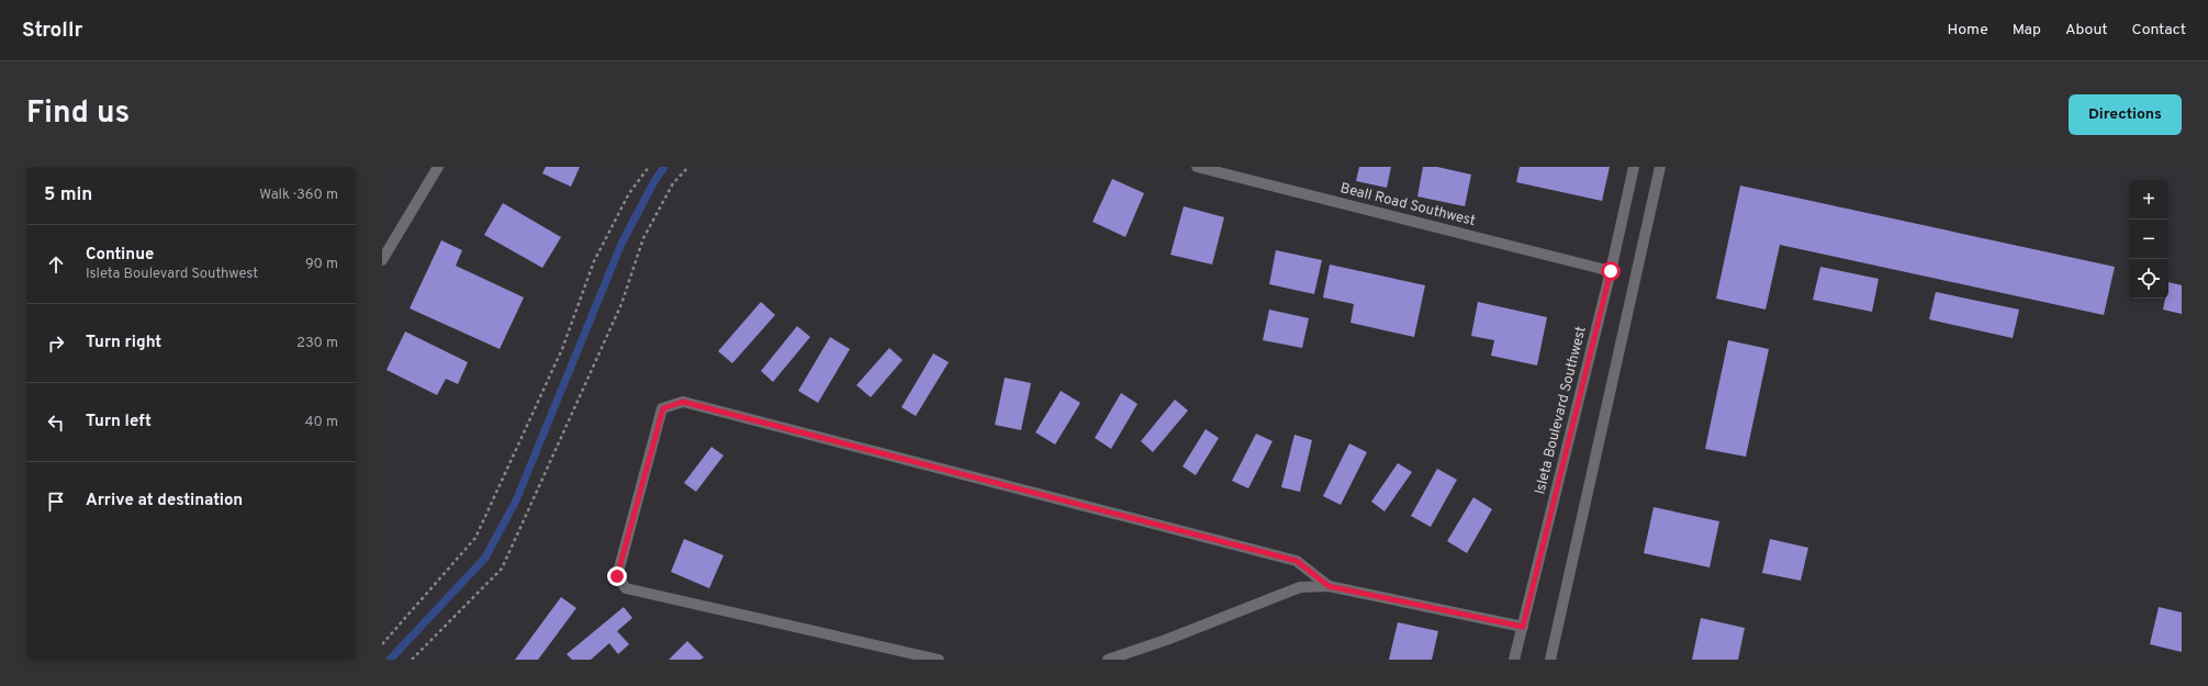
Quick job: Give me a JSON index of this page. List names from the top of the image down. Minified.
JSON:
{"streets":{"main road":["Beall Road Southwest","Isleta Boulevard Southwest"]},"crossings":[["Beall Road Southwest","Isleta Boulevard Southwest"]],"page":{"header":"Strollr","nav":["Home","Map","About","Contact"],"title":"Find us","buttons":"Directions","heading":["5 min","Walk · 360 m"],"map_buttons":["+","−"],"list":[["Continue","Isleta Boulevard Southwest","90 m"],["Turn right","230 m"],["Turn left","40 m"],"Arrive at destination"]}}
